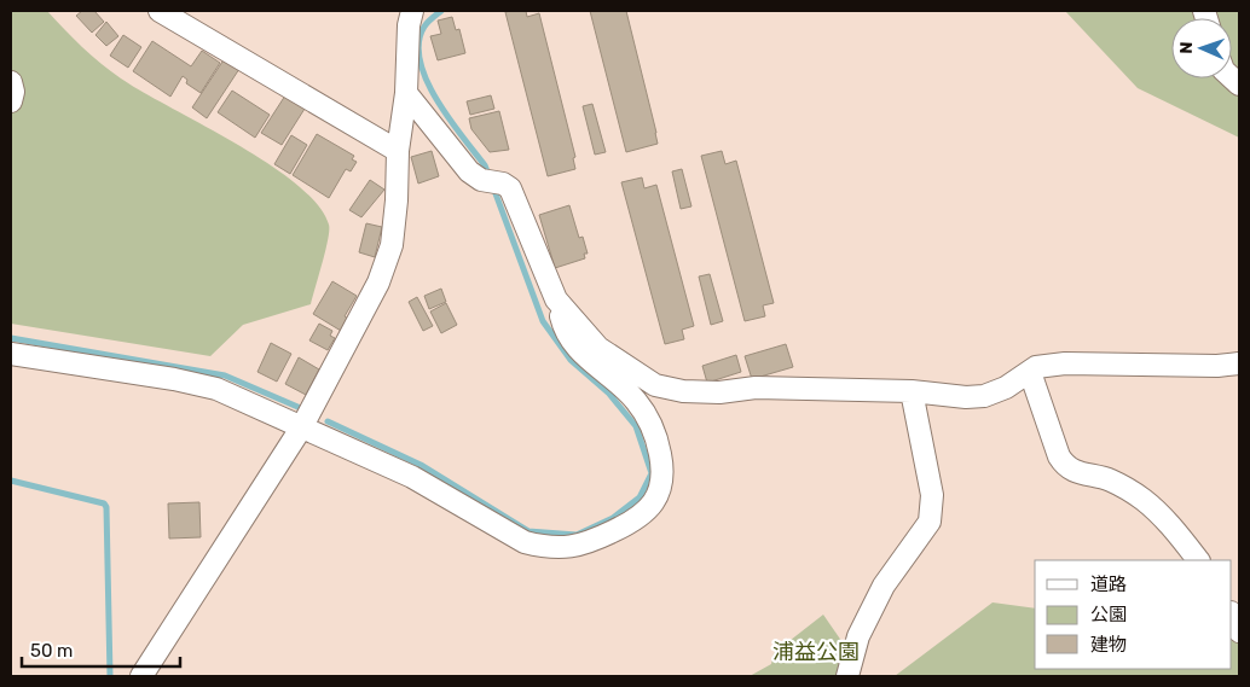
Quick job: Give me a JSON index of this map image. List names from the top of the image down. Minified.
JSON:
{"parks":["浦益公園"],"legend":["道路","公園","建物"],"scale_bar":"50 m","north":"left"}
